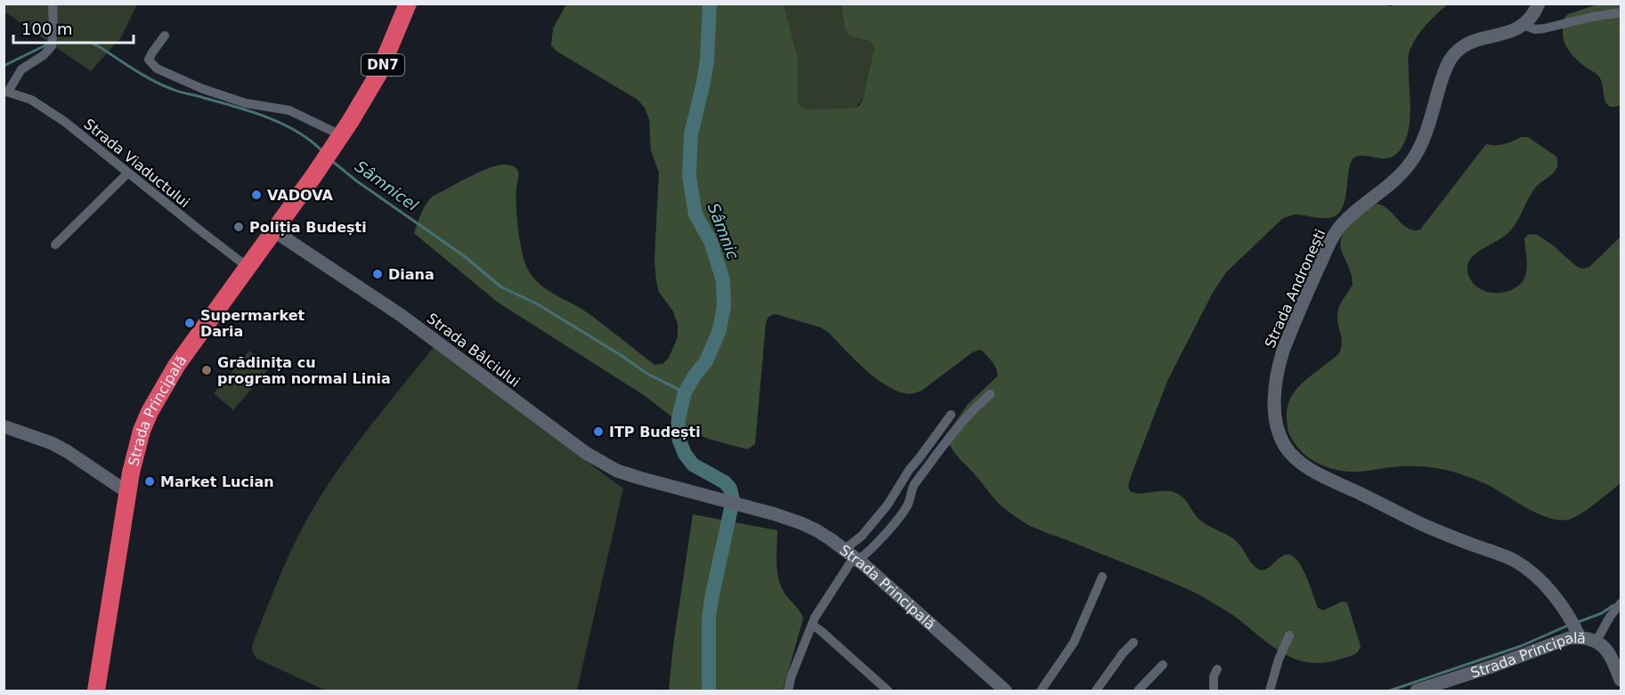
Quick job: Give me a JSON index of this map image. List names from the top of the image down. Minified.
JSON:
{"streets":{"highway":["DN7","Strada Principală"],"main road":["Strada Andronești","Strada Bâlciului"],"street":["Strada Viaductului"]},"crossings":[["Strada Viaductului","Strada Principală"],["Strada Andronești","Strada Principală"],["Strada Bâlciului","Strada Principală"]],"water":["Sâmnicel","Sâmnic"],"places":["VADOVA","Poliția Budești","Diana","Supermarket Daria","Grădinița cu program normal Linia","ITP Budești","Market Lucian"],"scale_bar":"100 m"}
